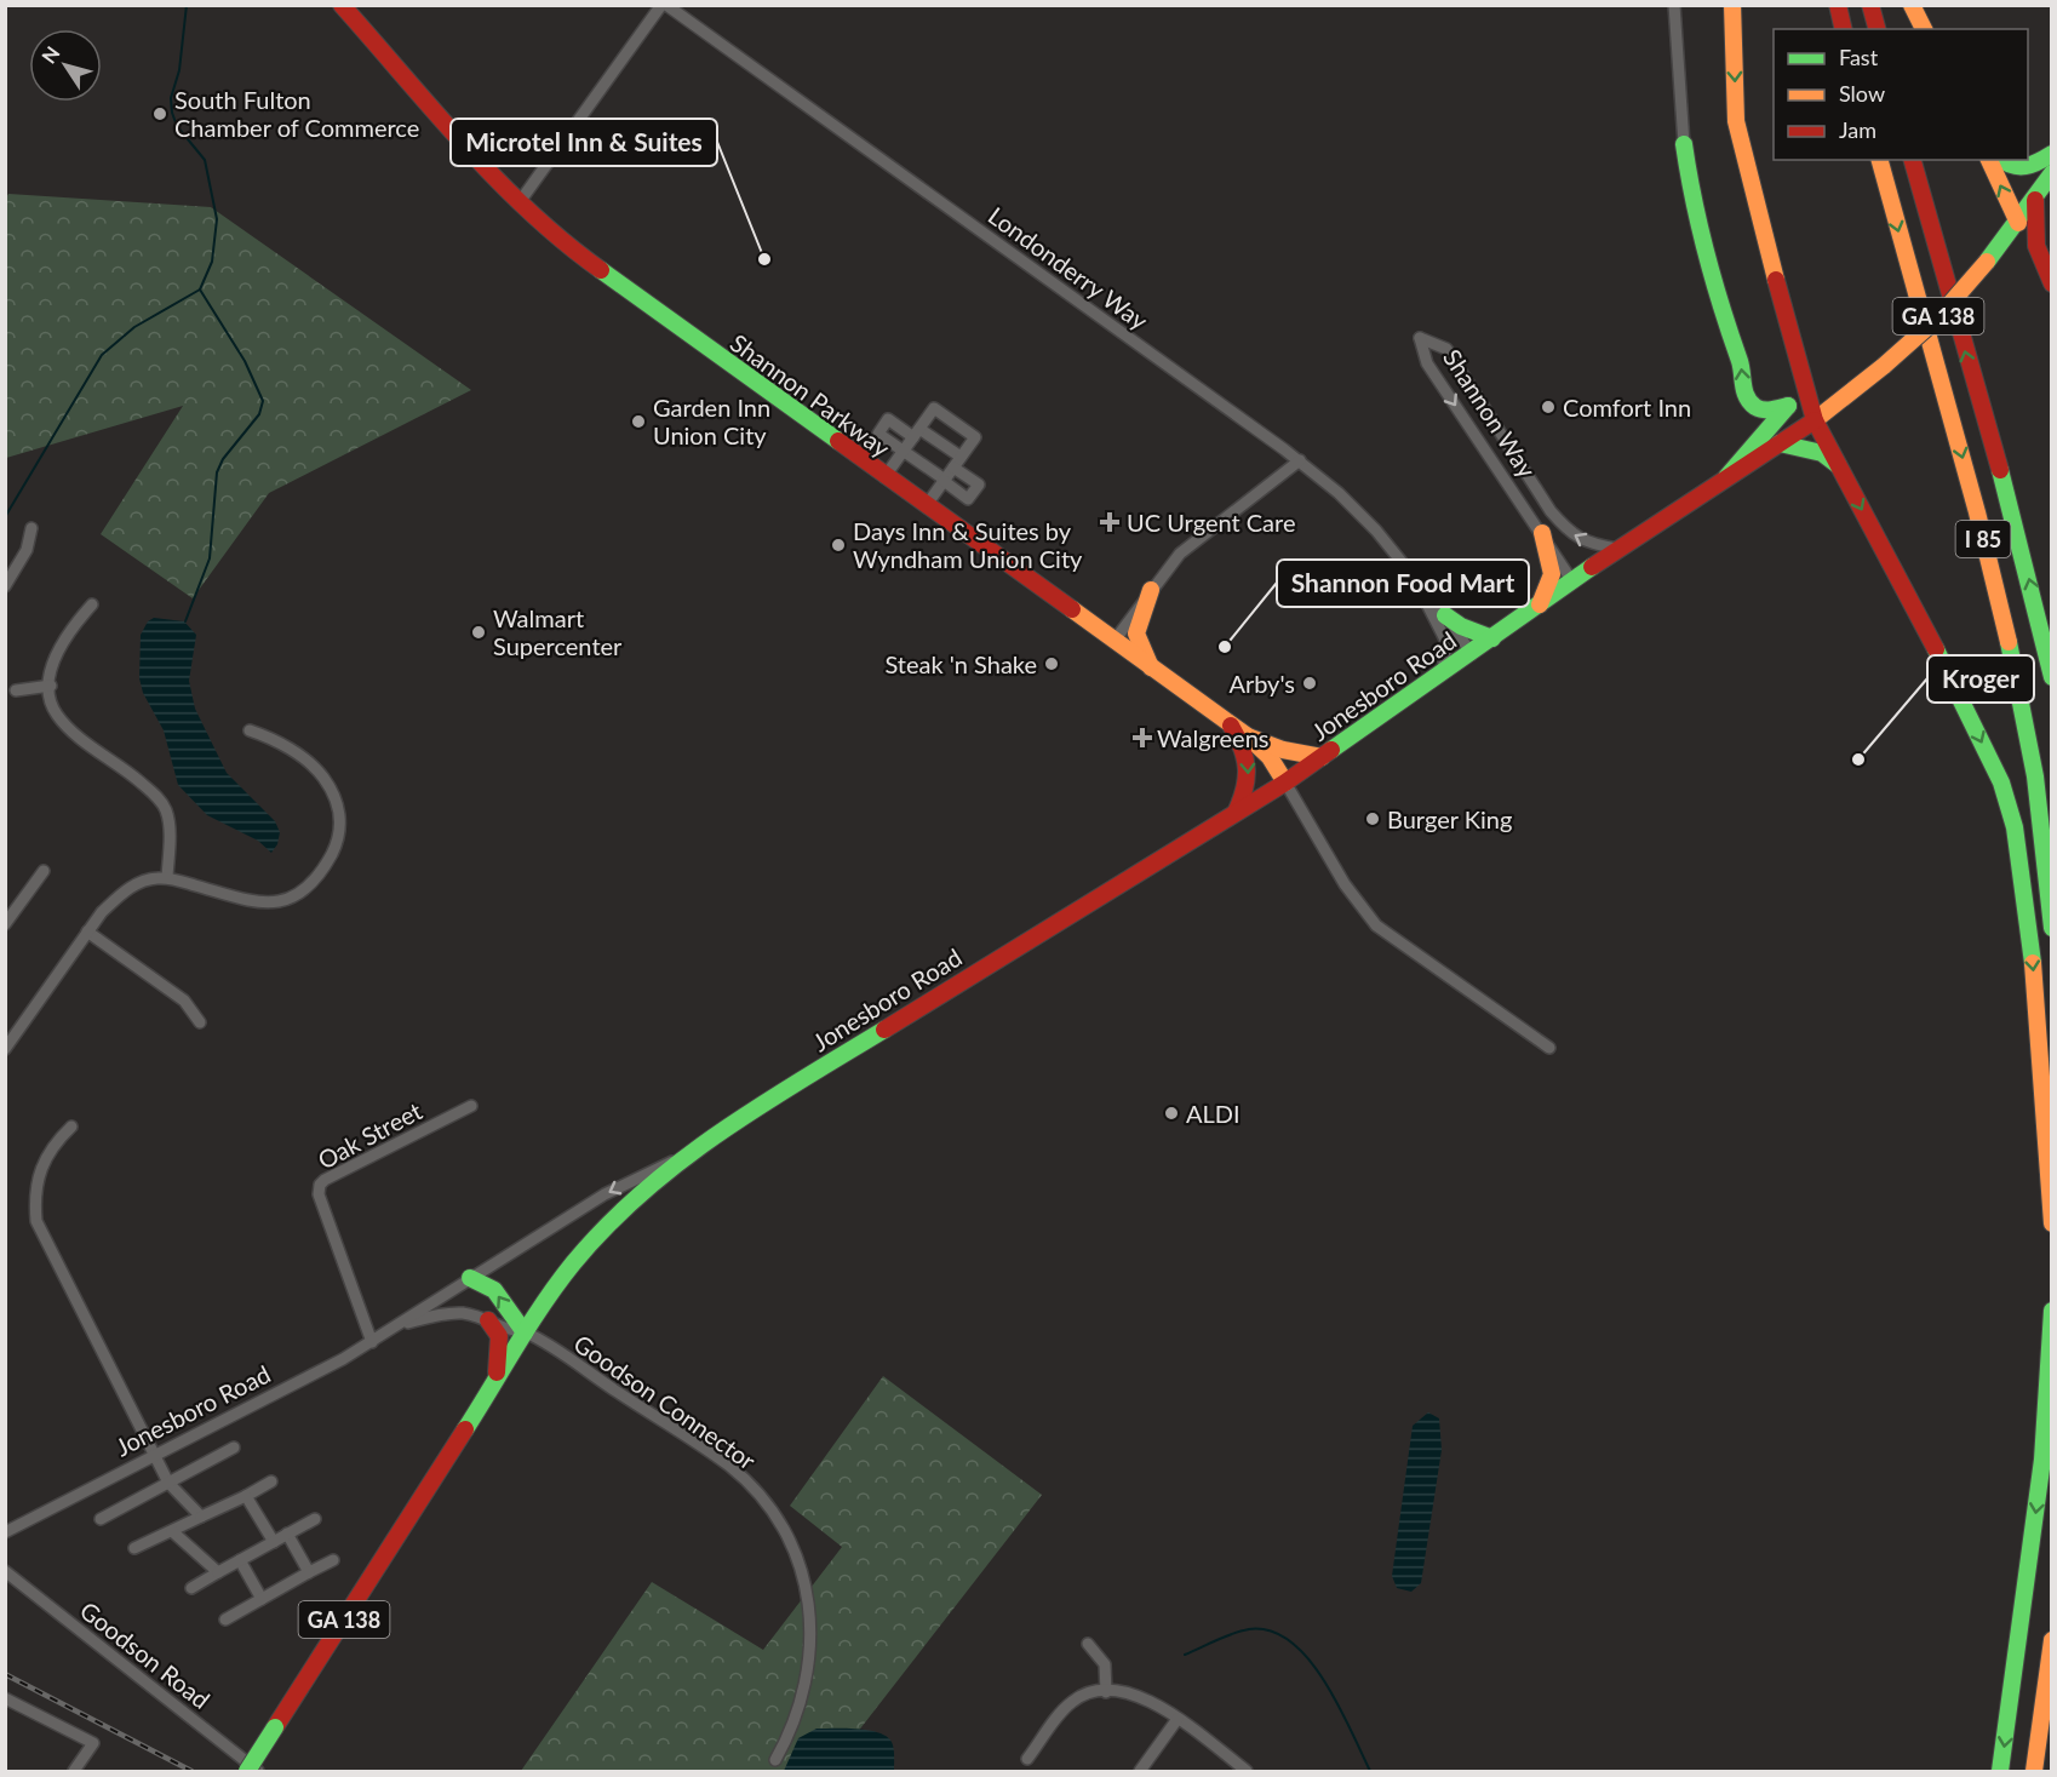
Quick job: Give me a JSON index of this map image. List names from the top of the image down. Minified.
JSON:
{"streets":{"main road":["GA 138","Shannon Parkway","I 85","Jonesboro Road"],"street":["Londonderry Way","Shannon Way","Oak Street","Goodson Connector","Goodson Road"]},"crossings":[["Londonderry Way","Jonesboro Road"],["GA 138","Jonesboro Road"],["GA 138","Goodson Connector"],["Shannon Parkway","Jonesboro Road"],["Shannon Way","Jonesboro Road"],["Jonesboro Road","Oak Street"],["Jonesboro Road","Goodson Connector"]],"places":{"other":["South Fulton Chamber of Commerce","Microtel Inn & Suites","Comfort Inn","Garden Inn Union City","Days Inn & Suites by Wyndham Union City","Walmart Supercenter","Shannon Food Mart","Steak 'n Shake","Arby's","Kroger","Burger King","ALDI"],"health":["UC Urgent Care","Walgreens"]},"legend":["Fast","Slow","Jam"],"north":"top left"}
